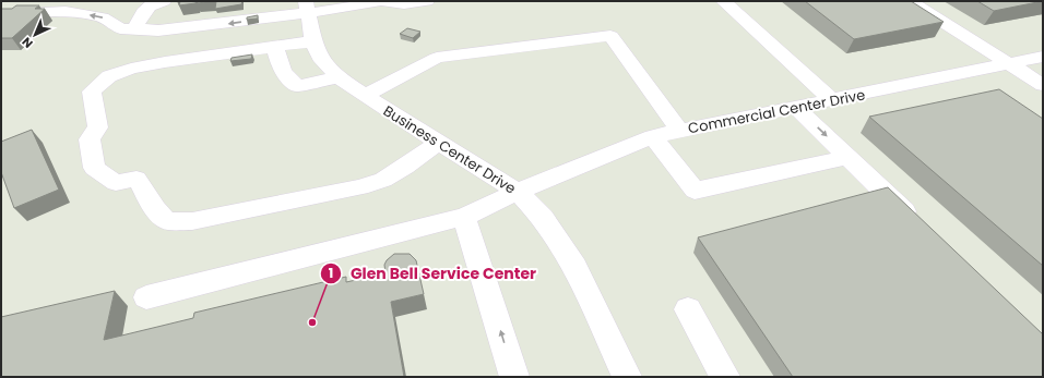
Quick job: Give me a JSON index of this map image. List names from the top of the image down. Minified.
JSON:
{"streets":{"street":["Commercial Center Drive","Business Center Drive"]},"crossings":[["Commercial Center Drive","Business Center Drive"]],"places":["Glen Bell Service Center"],"north":"bottom left"}
